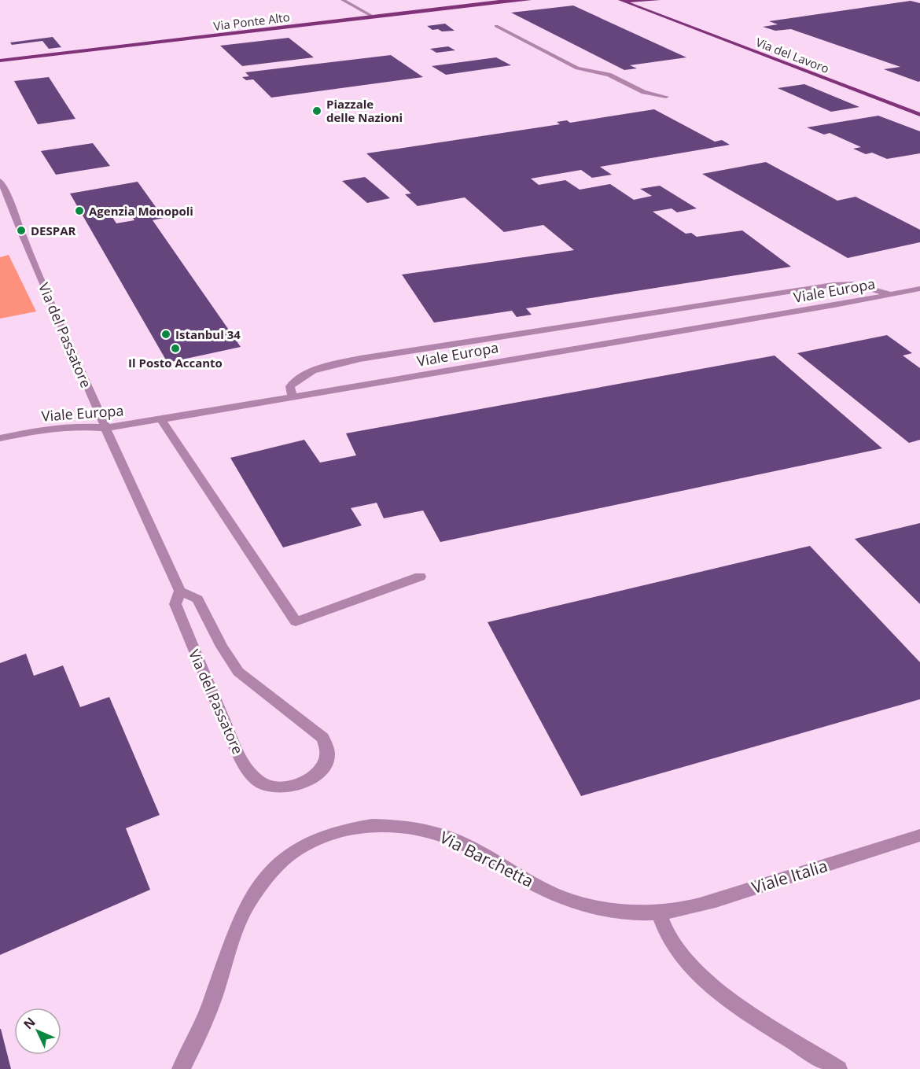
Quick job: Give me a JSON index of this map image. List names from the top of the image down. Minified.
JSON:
{"streets":{"main road":["Via Ponte Alto","Via del Lavoro"],"street":["Viale Europa","Via del Passatore","Via Barchetta","Viale Italia"]},"crossings":[["Viale Europa","Via del Passatore"],["Via Barchetta","Viale Italia"]],"places":["Piazzale delle Nazioni","Agenzia Monopoli","DESPAR","Istanbul 34","Il Posto Accanto"],"north":"top left"}
